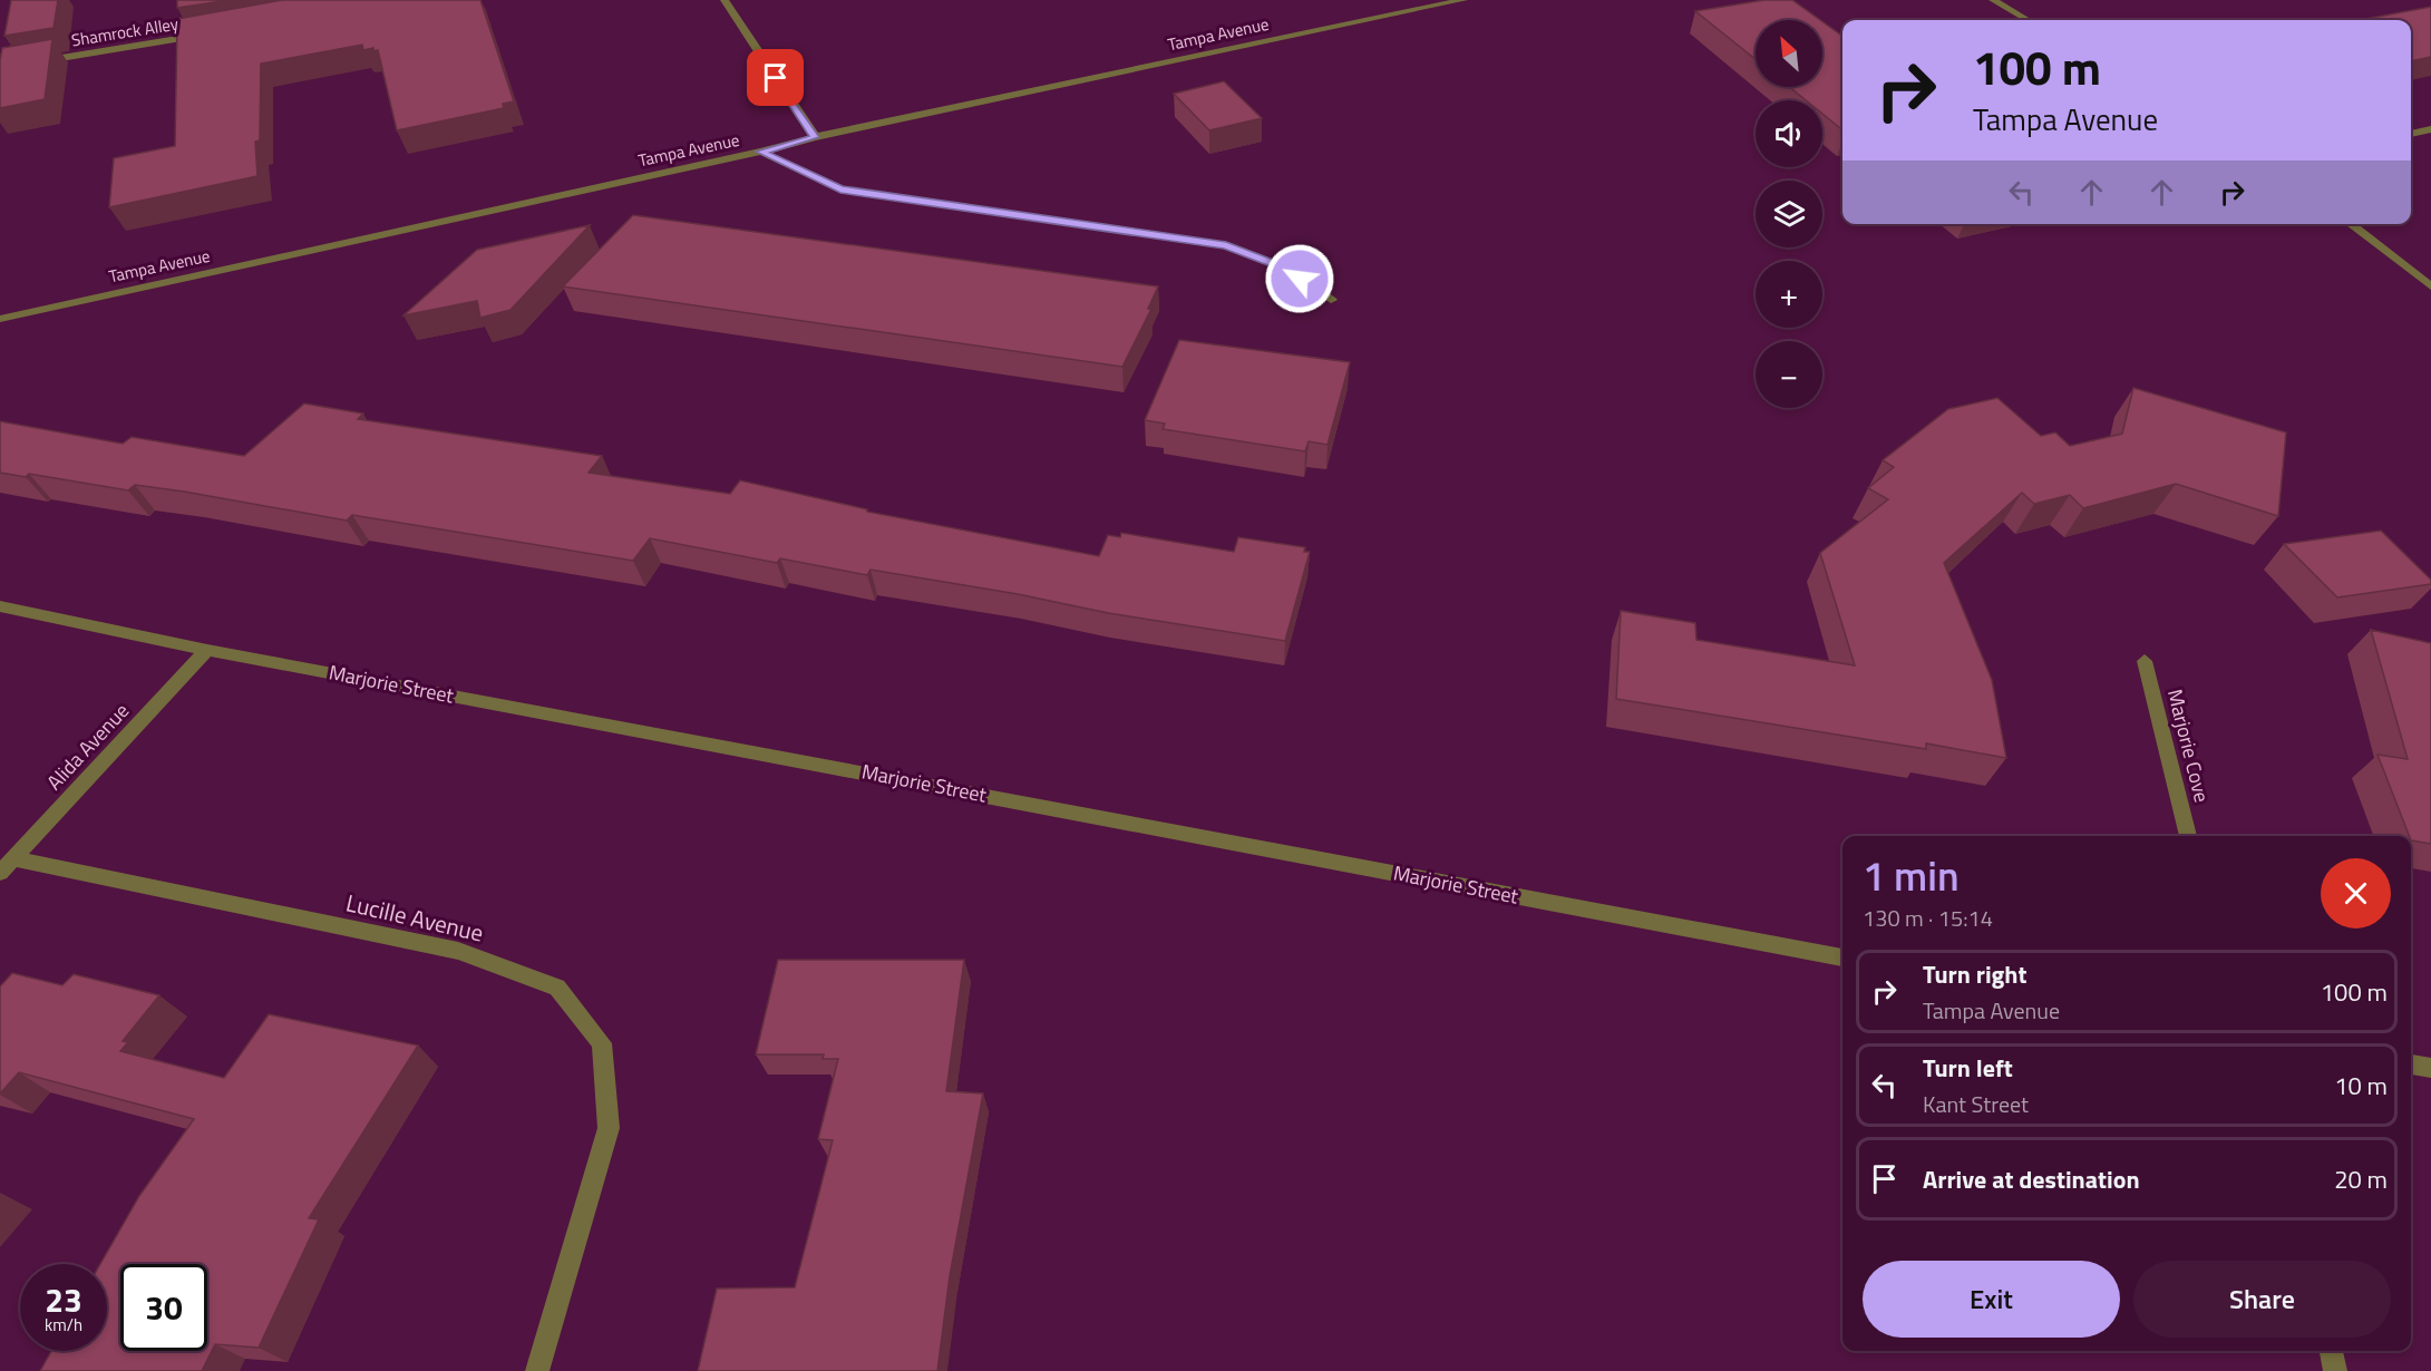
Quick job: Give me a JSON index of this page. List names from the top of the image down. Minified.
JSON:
{"streets":{"street":["Shamrock Alley","Tampa Avenue","Marjorie Street","Marjorie Cove","Alida Avenue","Lucille Avenue"]},"crossings":[["Marjorie Street","Alida Avenue"],["Alida Avenue","Lucille Avenue"]],"north":"top left","page":{"map_buttons":["+","−"],"turn":["100 m","Tampa Avenue"],"heading":["1 min","130 m · 15:14"],"list":[{"name":"Turn right","note":"Tampa Avenue","value":"100 m"},{"name":"Turn left","note":"Kant Street","value":"10 m"},{"name":"Arrive at destination","value":"20 m"}],"buttons":["Exit","Share"],"speed":"23 km/h","limit":"30"}}
